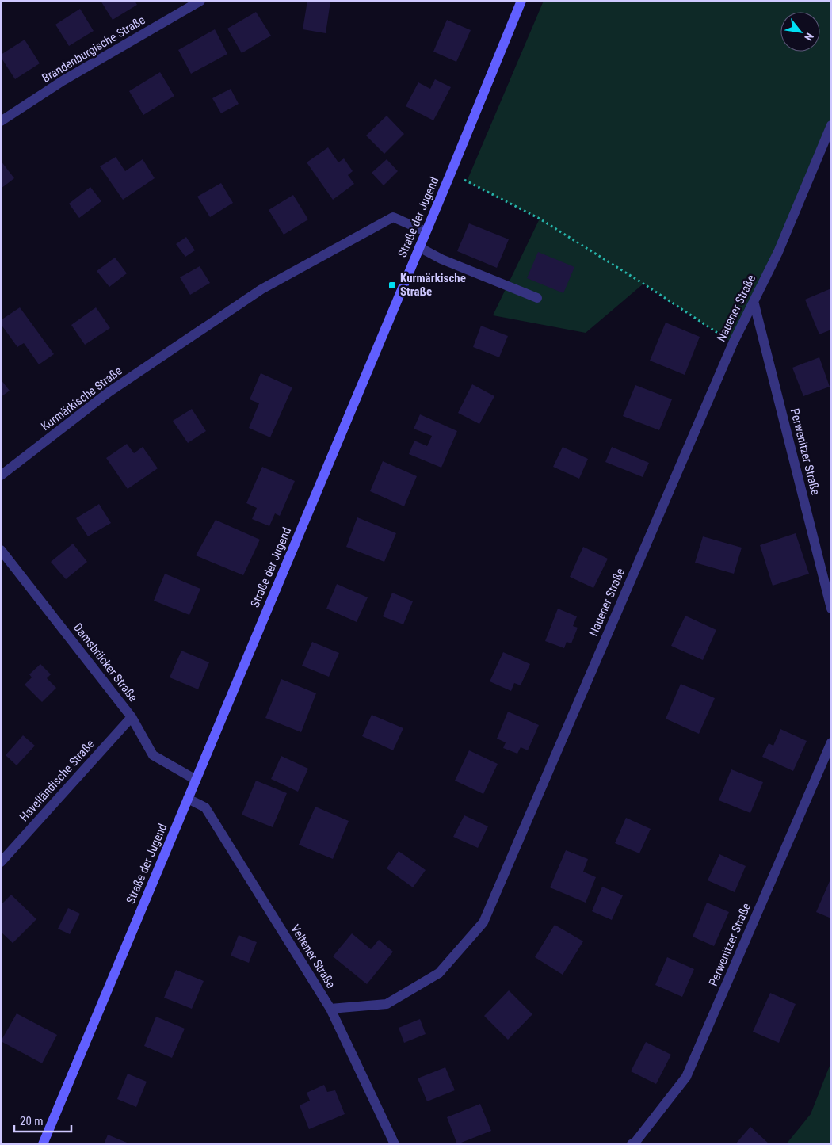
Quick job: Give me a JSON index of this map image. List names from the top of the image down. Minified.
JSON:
{"streets":{"street":["Brandenburgische Straße","Straße der Jugend","Nauener Straße","Kurmärkische Straße","Perwenitzer Straße","Damsbrücker Straße","Havelländische Straße","Veltener Straße"]},"crossings":[["Straße der Jugend","Kurmärkische Straße"],["Straße der Jugend","Damsbrücker Straße"],["Straße der Jugend","Veltener Straße"],["Nauener Straße","Perwenitzer Straße"],["Nauener Straße","Veltener Straße"],["Damsbrücker Straße","Havelländische Straße"]],"places":{"transit":["Kurmärkische Straße"]},"scale_bar":"20 m","north":"bottom right"}
